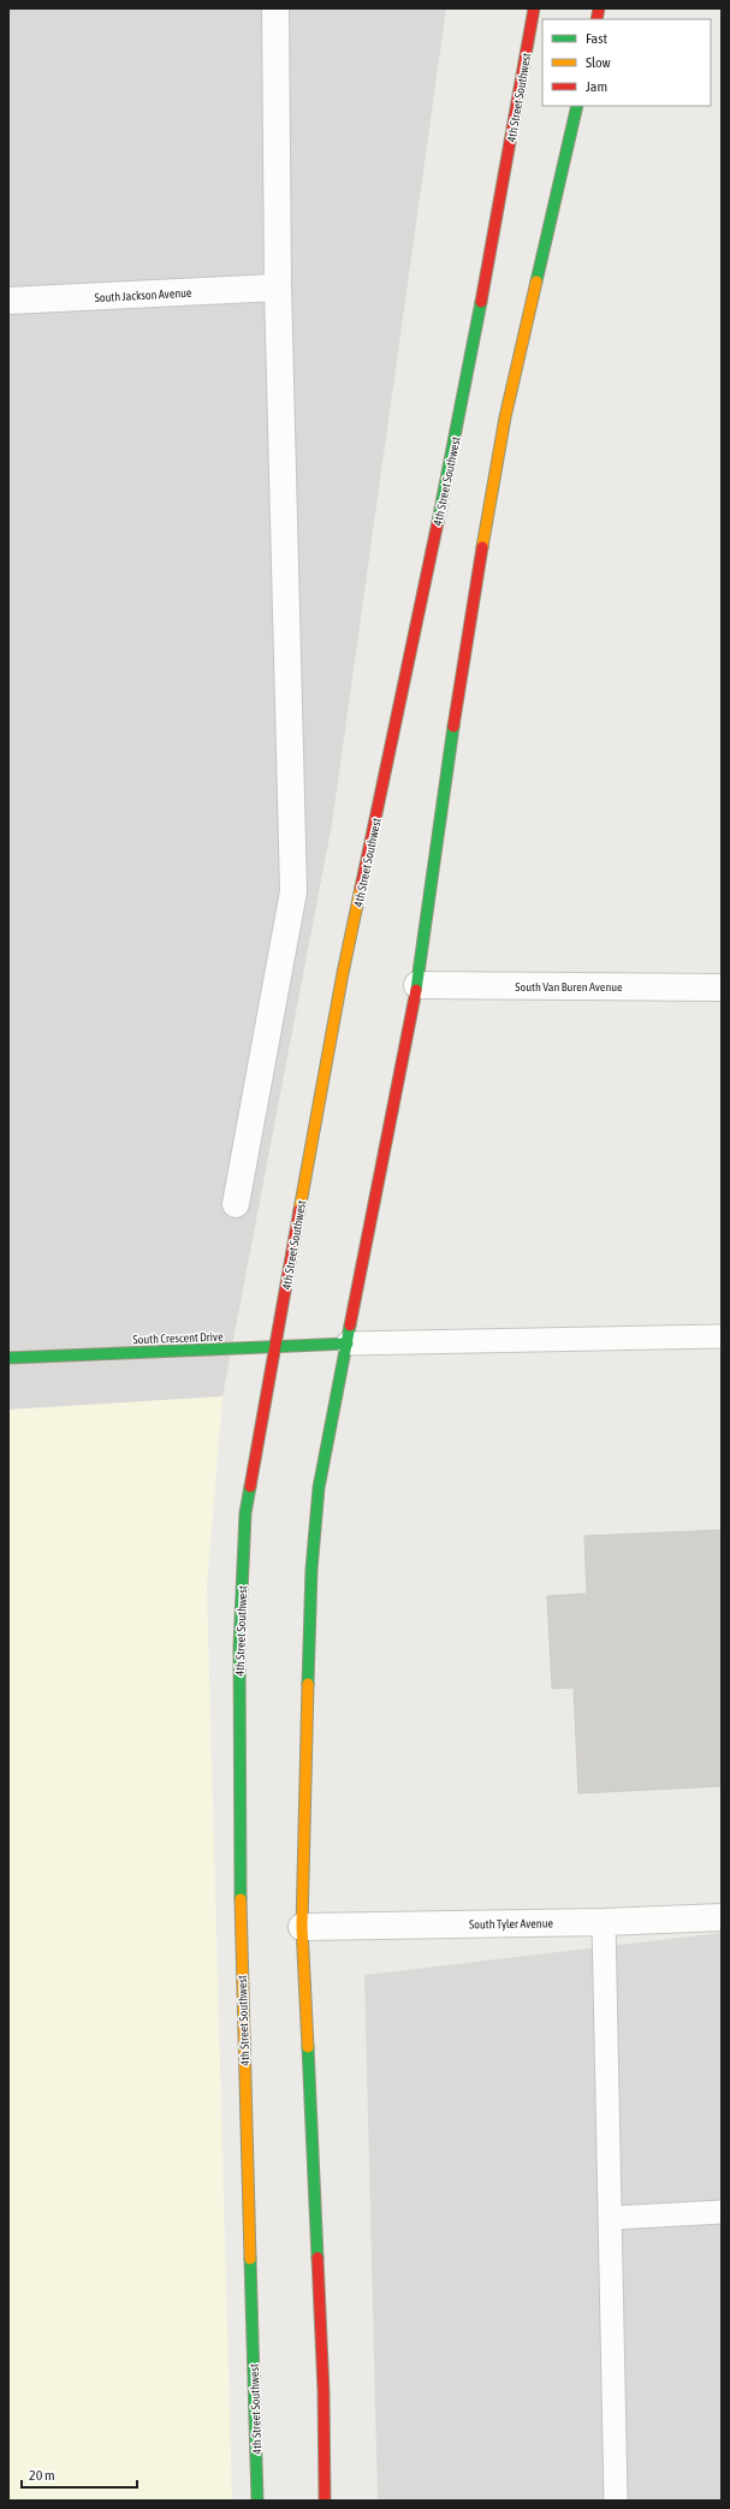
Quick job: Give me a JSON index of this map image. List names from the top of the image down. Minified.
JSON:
{"streets":{"main road":["4th Street Southwest","South Crescent Drive"],"street":["South Jackson Avenue","South Van Buren Avenue","South Tyler Avenue"]},"crossings":[["4th Street Southwest","South Crescent Drive"]],"legend":["Fast","Slow","Jam"],"scale_bar":"20 m"}
